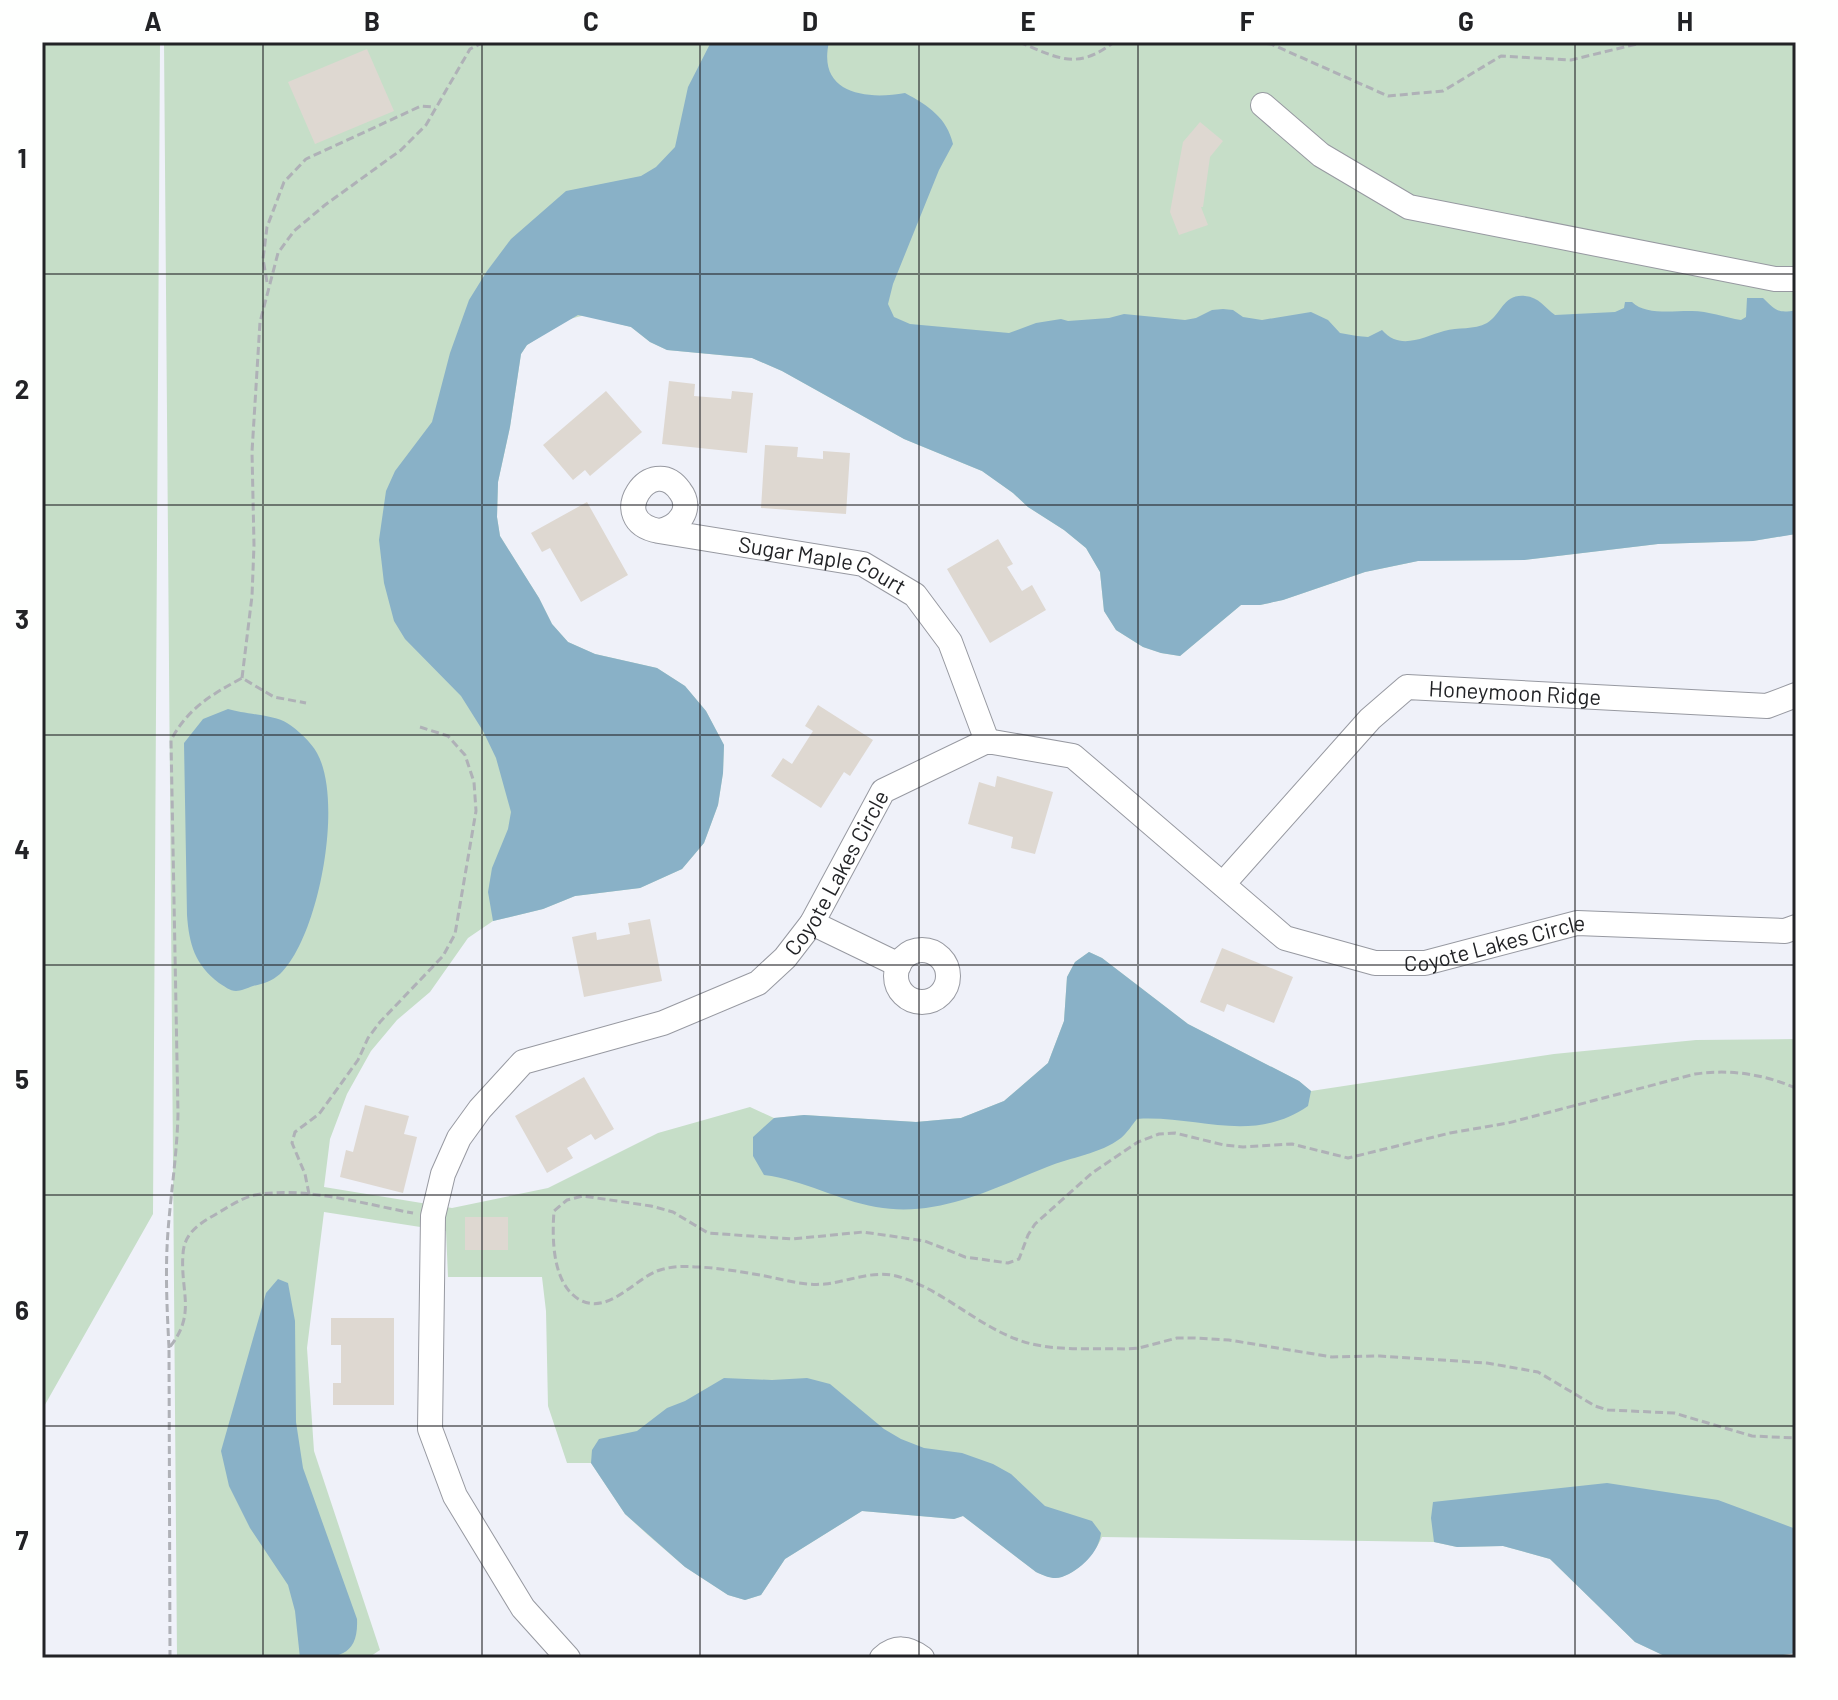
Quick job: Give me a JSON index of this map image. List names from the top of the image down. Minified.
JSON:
{"streets":{"street":["Sugar Maple Court","Honeymoon Ridge","Coyote Lakes Circle"]},"crossings":[["Sugar Maple Court","Coyote Lakes Circle"],["Honeymoon Ridge","Coyote Lakes Circle"]],"grid":{"columns":["A","B","C","D","E","F","G","H"],"rows":["1","2","3","4","5","6","7"]}}
